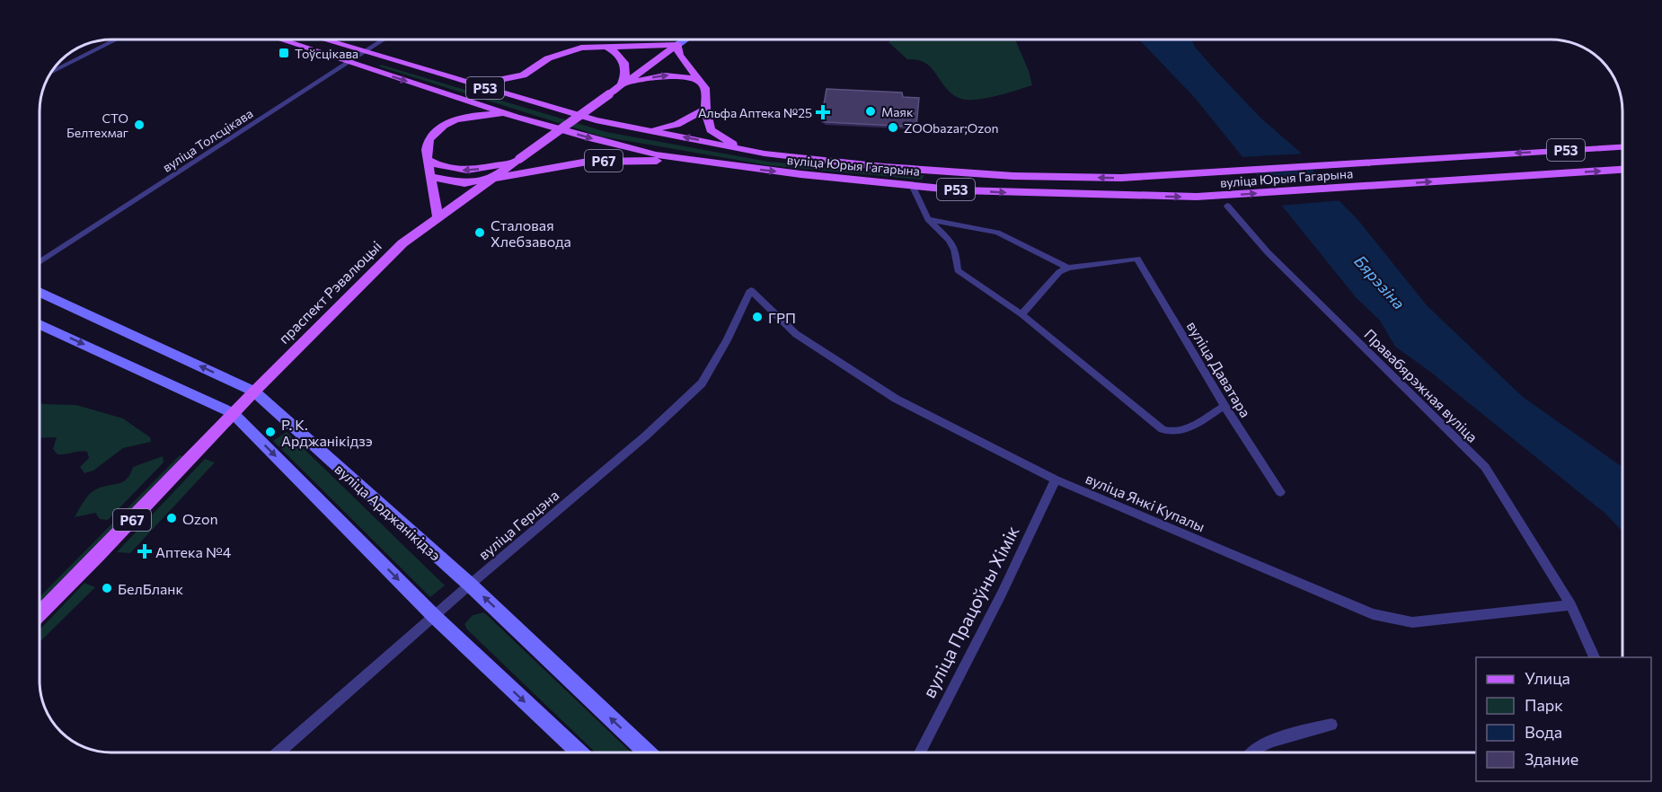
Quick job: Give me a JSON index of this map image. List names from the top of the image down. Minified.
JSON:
{"streets":{"main road":["Р53","Р67","вуліца Юрыя Гагарына","праспект Рэвалюцыі","вуліца Арджанікідзэ"],"street":["вуліца Толсцікава","вуліца Даватара","Правабярэжная вуліца","вуліца Янкі Купалы","вуліца Герцэна","вуліца Працоўны Хімік"]},"crossings":[["вуліца Толсцікава","вуліца Юрыя Гагарына"],["Р67","вуліца Юрыя Гагарына"],["Р67","праспект Рэвалюцыі"],["праспект Рэвалюцыі","вуліца Арджанікідзэ"],["Правабярэжная вуліца","вуліца Янкі Купалы"],["вуліца Янкі Купалы","вуліца Герцэна"],["вуліца Янкі Купалы","вуліца Працоўны Хімік"],["вуліца Арджанікідзэ","вуліца Герцэна"]],"water":["Бярэзіна"],"places":{"transit":["Тоўсцікава"],"other":["Маяк","СТО Белтехмаг","ZOObazar;Ozon","Сталовая Хлебзавода","ГРП","Р. К. Арджанікідзэ","Ozon","БелБланк"],"health":["Альфа Аптека №25","Аптека №4"]},"legend":["Улица","Парк","Вода","Здание"]}
